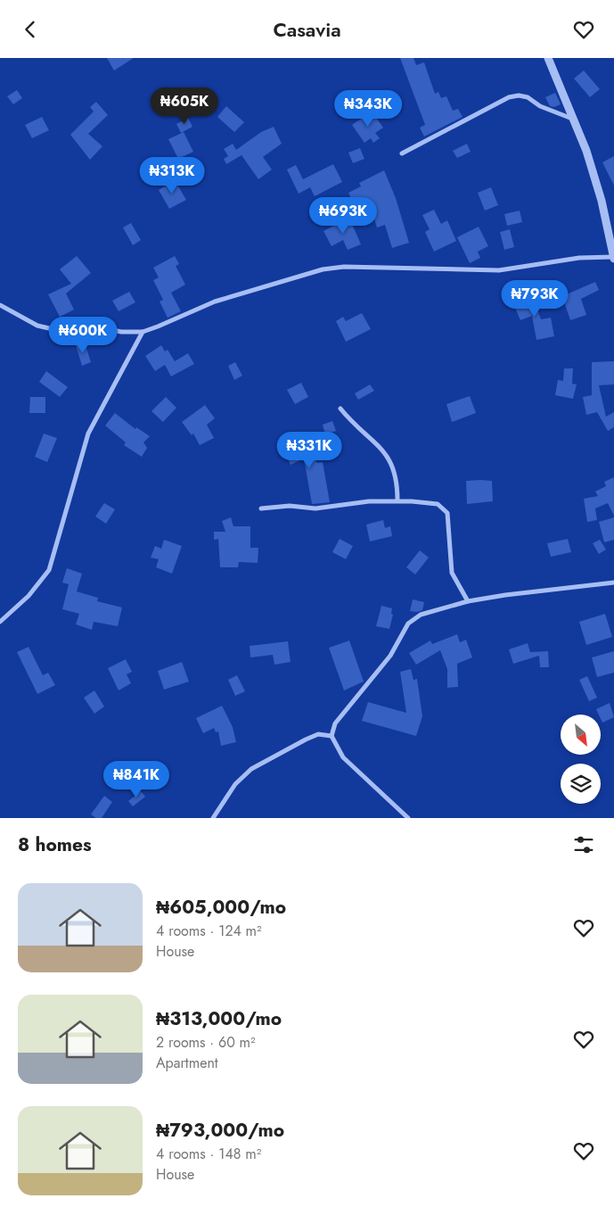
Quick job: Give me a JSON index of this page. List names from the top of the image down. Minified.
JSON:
{"north":"bottom right","page":{"header":"Casavia","price":["₦605K","₦343K","₦313K","₦693K","₦793K","₦600K","₦331K","₦841K"],"heading":"8 homes","list":[{"name":"₦605,000/mo","note":"4 rooms · 124 m² · House"},{"name":"₦313,000/mo","note":"2 rooms · 60 m² · Apartment"},{"name":"₦793,000/mo","note":"4 rooms · 148 m² · House"}]}}
